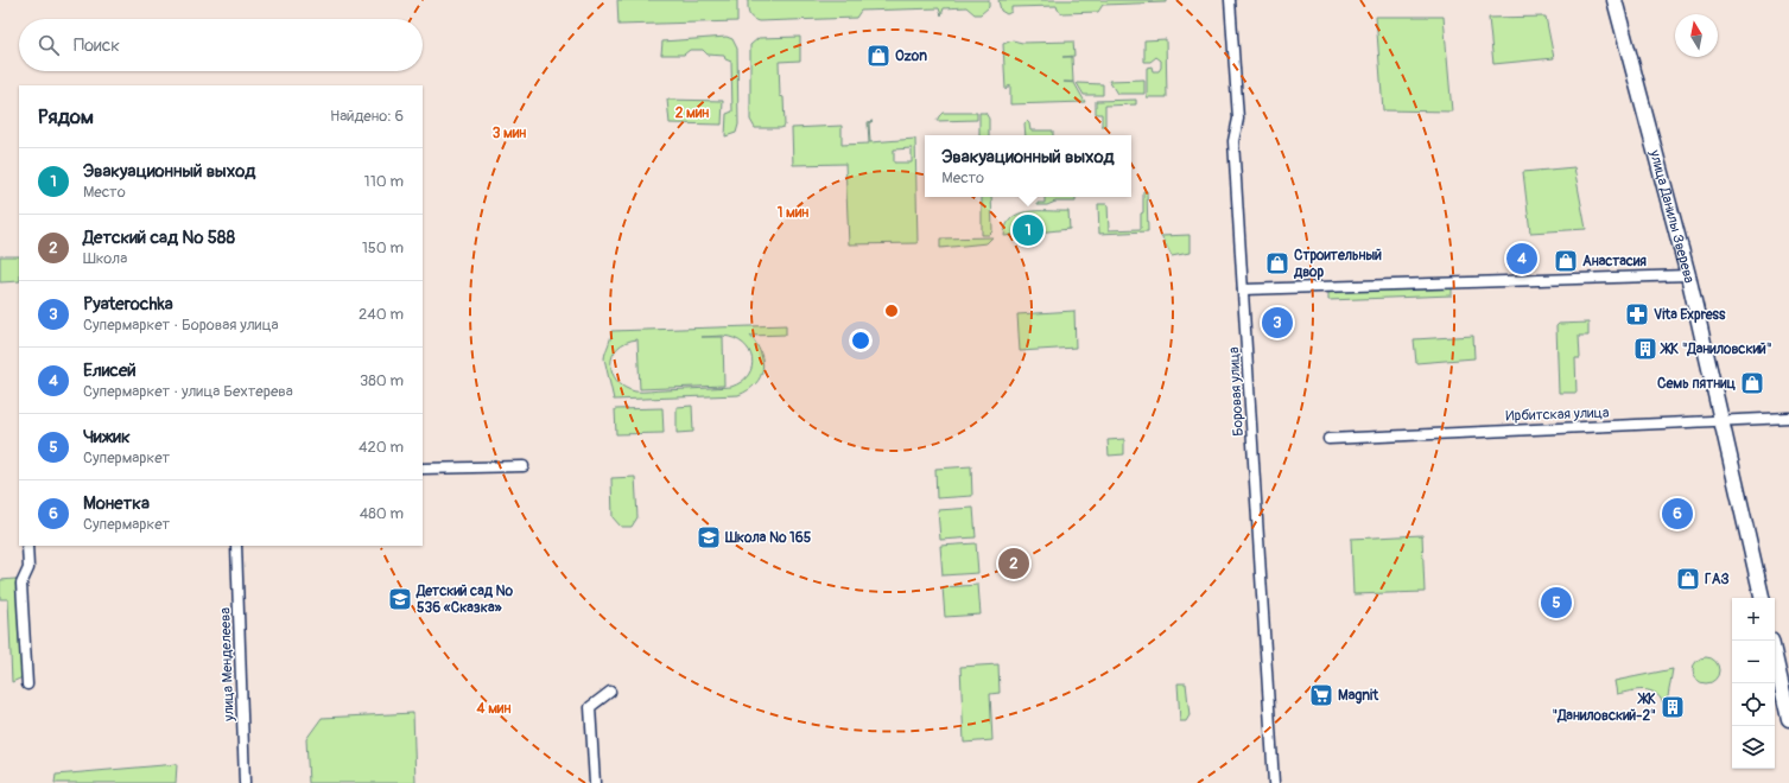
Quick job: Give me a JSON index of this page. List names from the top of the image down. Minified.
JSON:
{"streets":{"street":["улица Данилы Зверева","Боровая улица","Ирбитская улица","улица Менделеева"]},"crossings":[["улица Данилы Зверева","Ирбитская улица"]],"places":{"shop":["Ozon","Анастасия","Строительный двор","Семь пятниц","ГАЗ"],"pharmacy":["Vita Express"],"building":["ЖК \"Даниловский\"","ЖК \"Даниловский-2\""],"school or university":["Школа № 165","Детский сад № 536 «Сказка»"],"supermarket":["Magnit"]},"north":"top","page":{"search":"Поиск","heading":["Рядом","Найдено: 6"],"popup":["Эвакуационный выход","Место"],"list":[{"mark":"1","name":"Эвакуационный выход","note":"Место","value":"110 m"},{"mark":"2","name":"Детский сад № 588","note":"Школа","value":"150 m"},{"mark":"3","name":"Pyaterochka","note":"Супермаркет · Боровая улица","value":"240 m"},{"mark":"4","name":"Елисей","note":"Супермаркет · улица Бехтерева","value":"380 m"},{"mark":"5","name":"Чижик","note":"Супермаркет","value":"420 m"},{"mark":"6","name":"Монетка","note":"Супермаркет","value":"480 m"}],"pins":["1","4","3","6","2","5"],"map_buttons":["+","−"]},"rings":["2 мин","3 мин","1 мин","4 мин"]}
